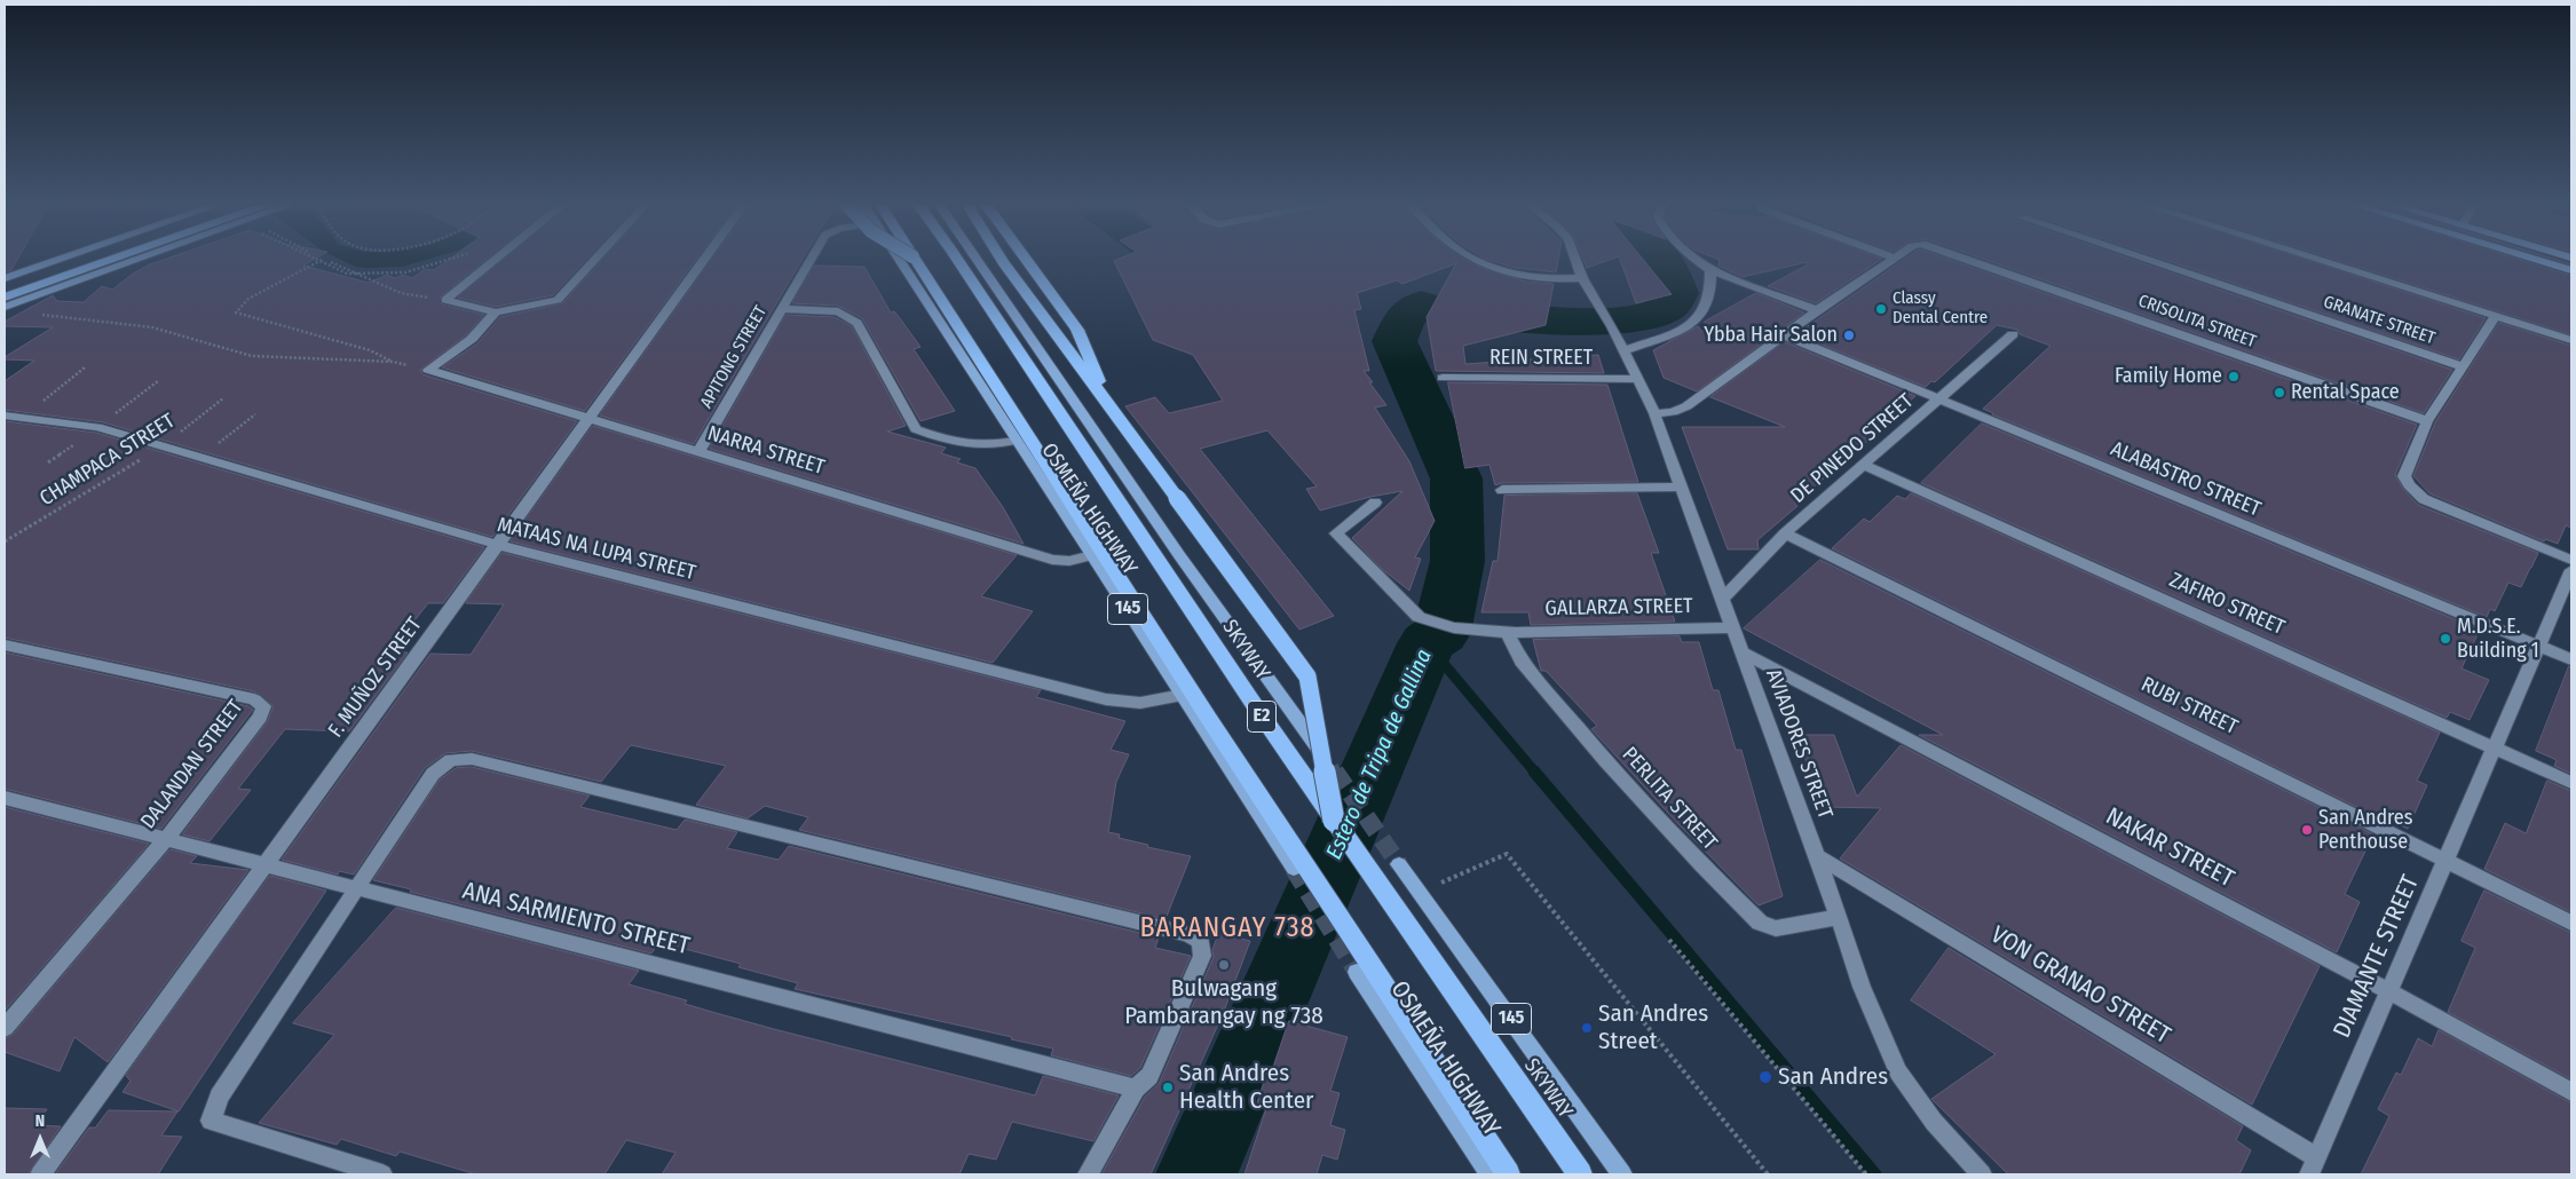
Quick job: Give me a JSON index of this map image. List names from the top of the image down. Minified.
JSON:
{"streets":{"highway":["SKYWAY","E2"],"main road":["OSMEÑA HIGHWAY","145"],"street":["GRANATE STREET","CRISOLITA STREET","APITONG STREET","REIN STREET","DE PINEDO STREET","NARRA STREET","ALABASTRO STREET","MATAAS NA LUPA STREET","ZAFIRO STREET","GALLARZA STREET","F. MUÑOZ STREET","RUBI STREET","AVIADORES STREET","DALANDAN STREET","PERLITA STREET","NAKAR STREET","ANA SARMIENTO STREET","DIAMANTE STREET","VON GRANAO STREET"],"path":["CHAMPACA STREET"]},"crossings":[["APITONG STREET","NARRA STREET"],["REIN STREET","AVIADORES STREET"],["DE PINEDO STREET","ALABASTRO STREET"],["DE PINEDO STREET","ZAFIRO STREET"],["DE PINEDO STREET","RUBI STREET"],["DE PINEDO STREET","AVIADORES STREET"],["NARRA STREET","OSMEÑA HIGHWAY"],["NARRA STREET","F. MUÑOZ STREET"],["CHAMPACA STREET","MATAAS NA LUPA STREET"],["ALABASTRO STREET","DIAMANTE STREET"],["OSMEÑA HIGHWAY","MATAAS NA LUPA STREET"],["MATAAS NA LUPA STREET","F. MUÑOZ STREET"],["ZAFIRO STREET","DIAMANTE STREET"],["GALLARZA STREET","AVIADORES STREET"],["GALLARZA STREET","PERLITA STREET"],["F. MUÑOZ STREET","ANA SARMIENTO STREET"],["RUBI STREET","DIAMANTE STREET"],["AVIADORES STREET","PERLITA STREET"],["AVIADORES STREET","NAKAR STREET"],["AVIADORES STREET","VON GRANAO STREET"],["DALANDAN STREET","ANA SARMIENTO STREET"],["NAKAR STREET","DIAMANTE STREET"],["DIAMANTE STREET","VON GRANAO STREET"]],"districts":["BARANGAY 738"],"water":["Estero de Tripa de Gallina"],"places":["Classy Dental Centre","Ybba Hair Salon","Family Home","Rental Space","M.D.S.E. Building 1","San Andres Penthouse","Bulwagang Pambarangay ng 738","San Andres Street","San Andres","San Andres Health Center"],"north":"top"}
